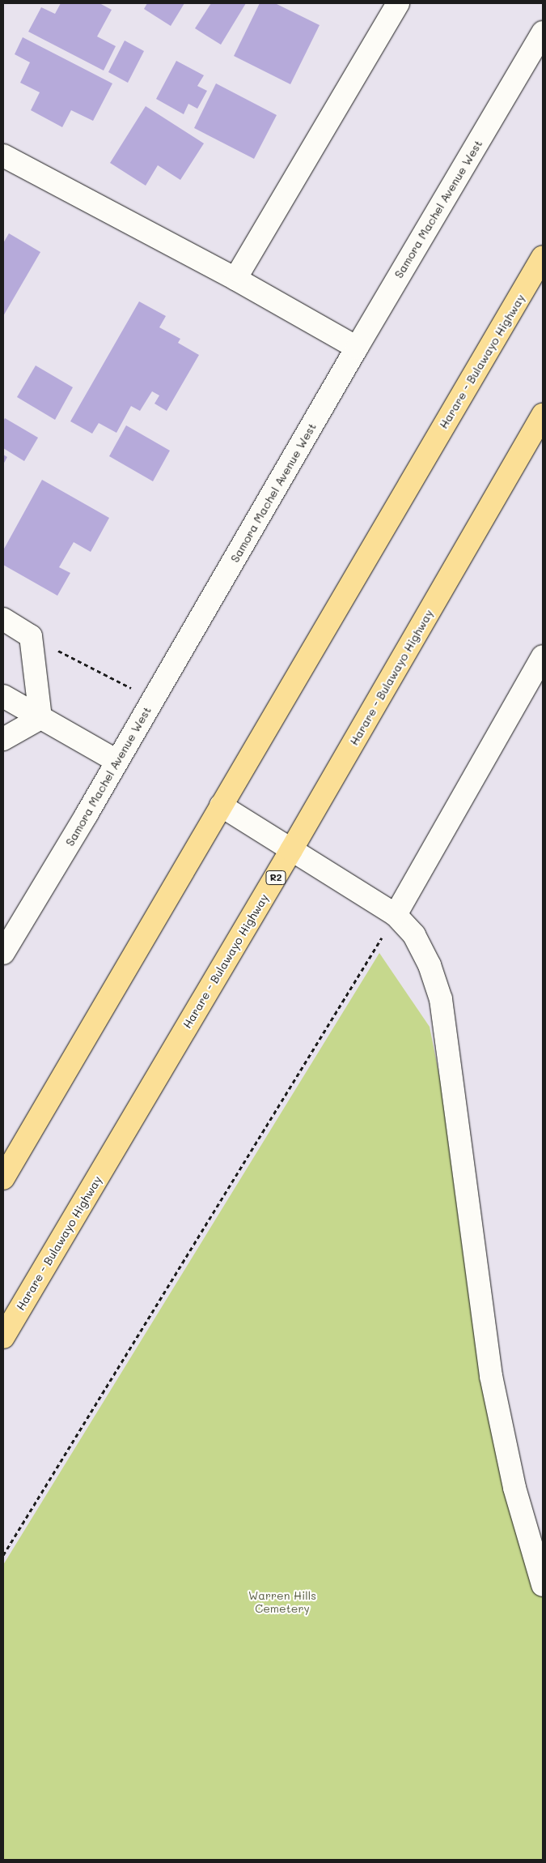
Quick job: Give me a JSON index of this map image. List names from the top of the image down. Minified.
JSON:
{"streets":{"highway":["Harare - Bulawayo Highway","R2"],"street":["Samora Machel Avenue West"]},"parks":["Warren Hills Cemetery"]}
